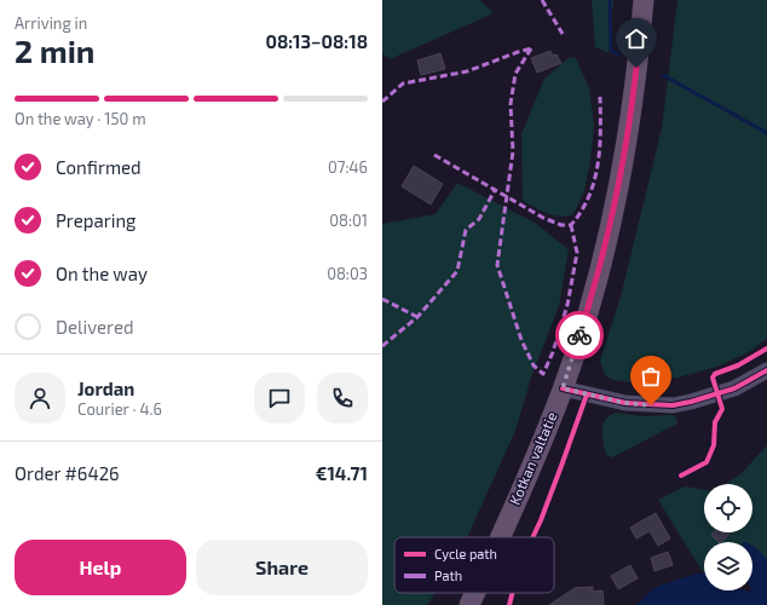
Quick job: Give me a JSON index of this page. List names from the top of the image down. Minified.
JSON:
{"streets":{"highway":["Kotkan valtatie"]},"legend":["Cycle path","Path"],"page":{"heading":["2 min","Arriving in","08:13–08:18"],"panel":["Jordan","Courier · 4.6","Order #6426","€14.71"],"bar":"On the way · 150 m","list":[["Confirmed","07:46"],["Preparing","08:01"],["On the way","08:03"],"Delivered"],"buttons":["Help","Share"]}}
